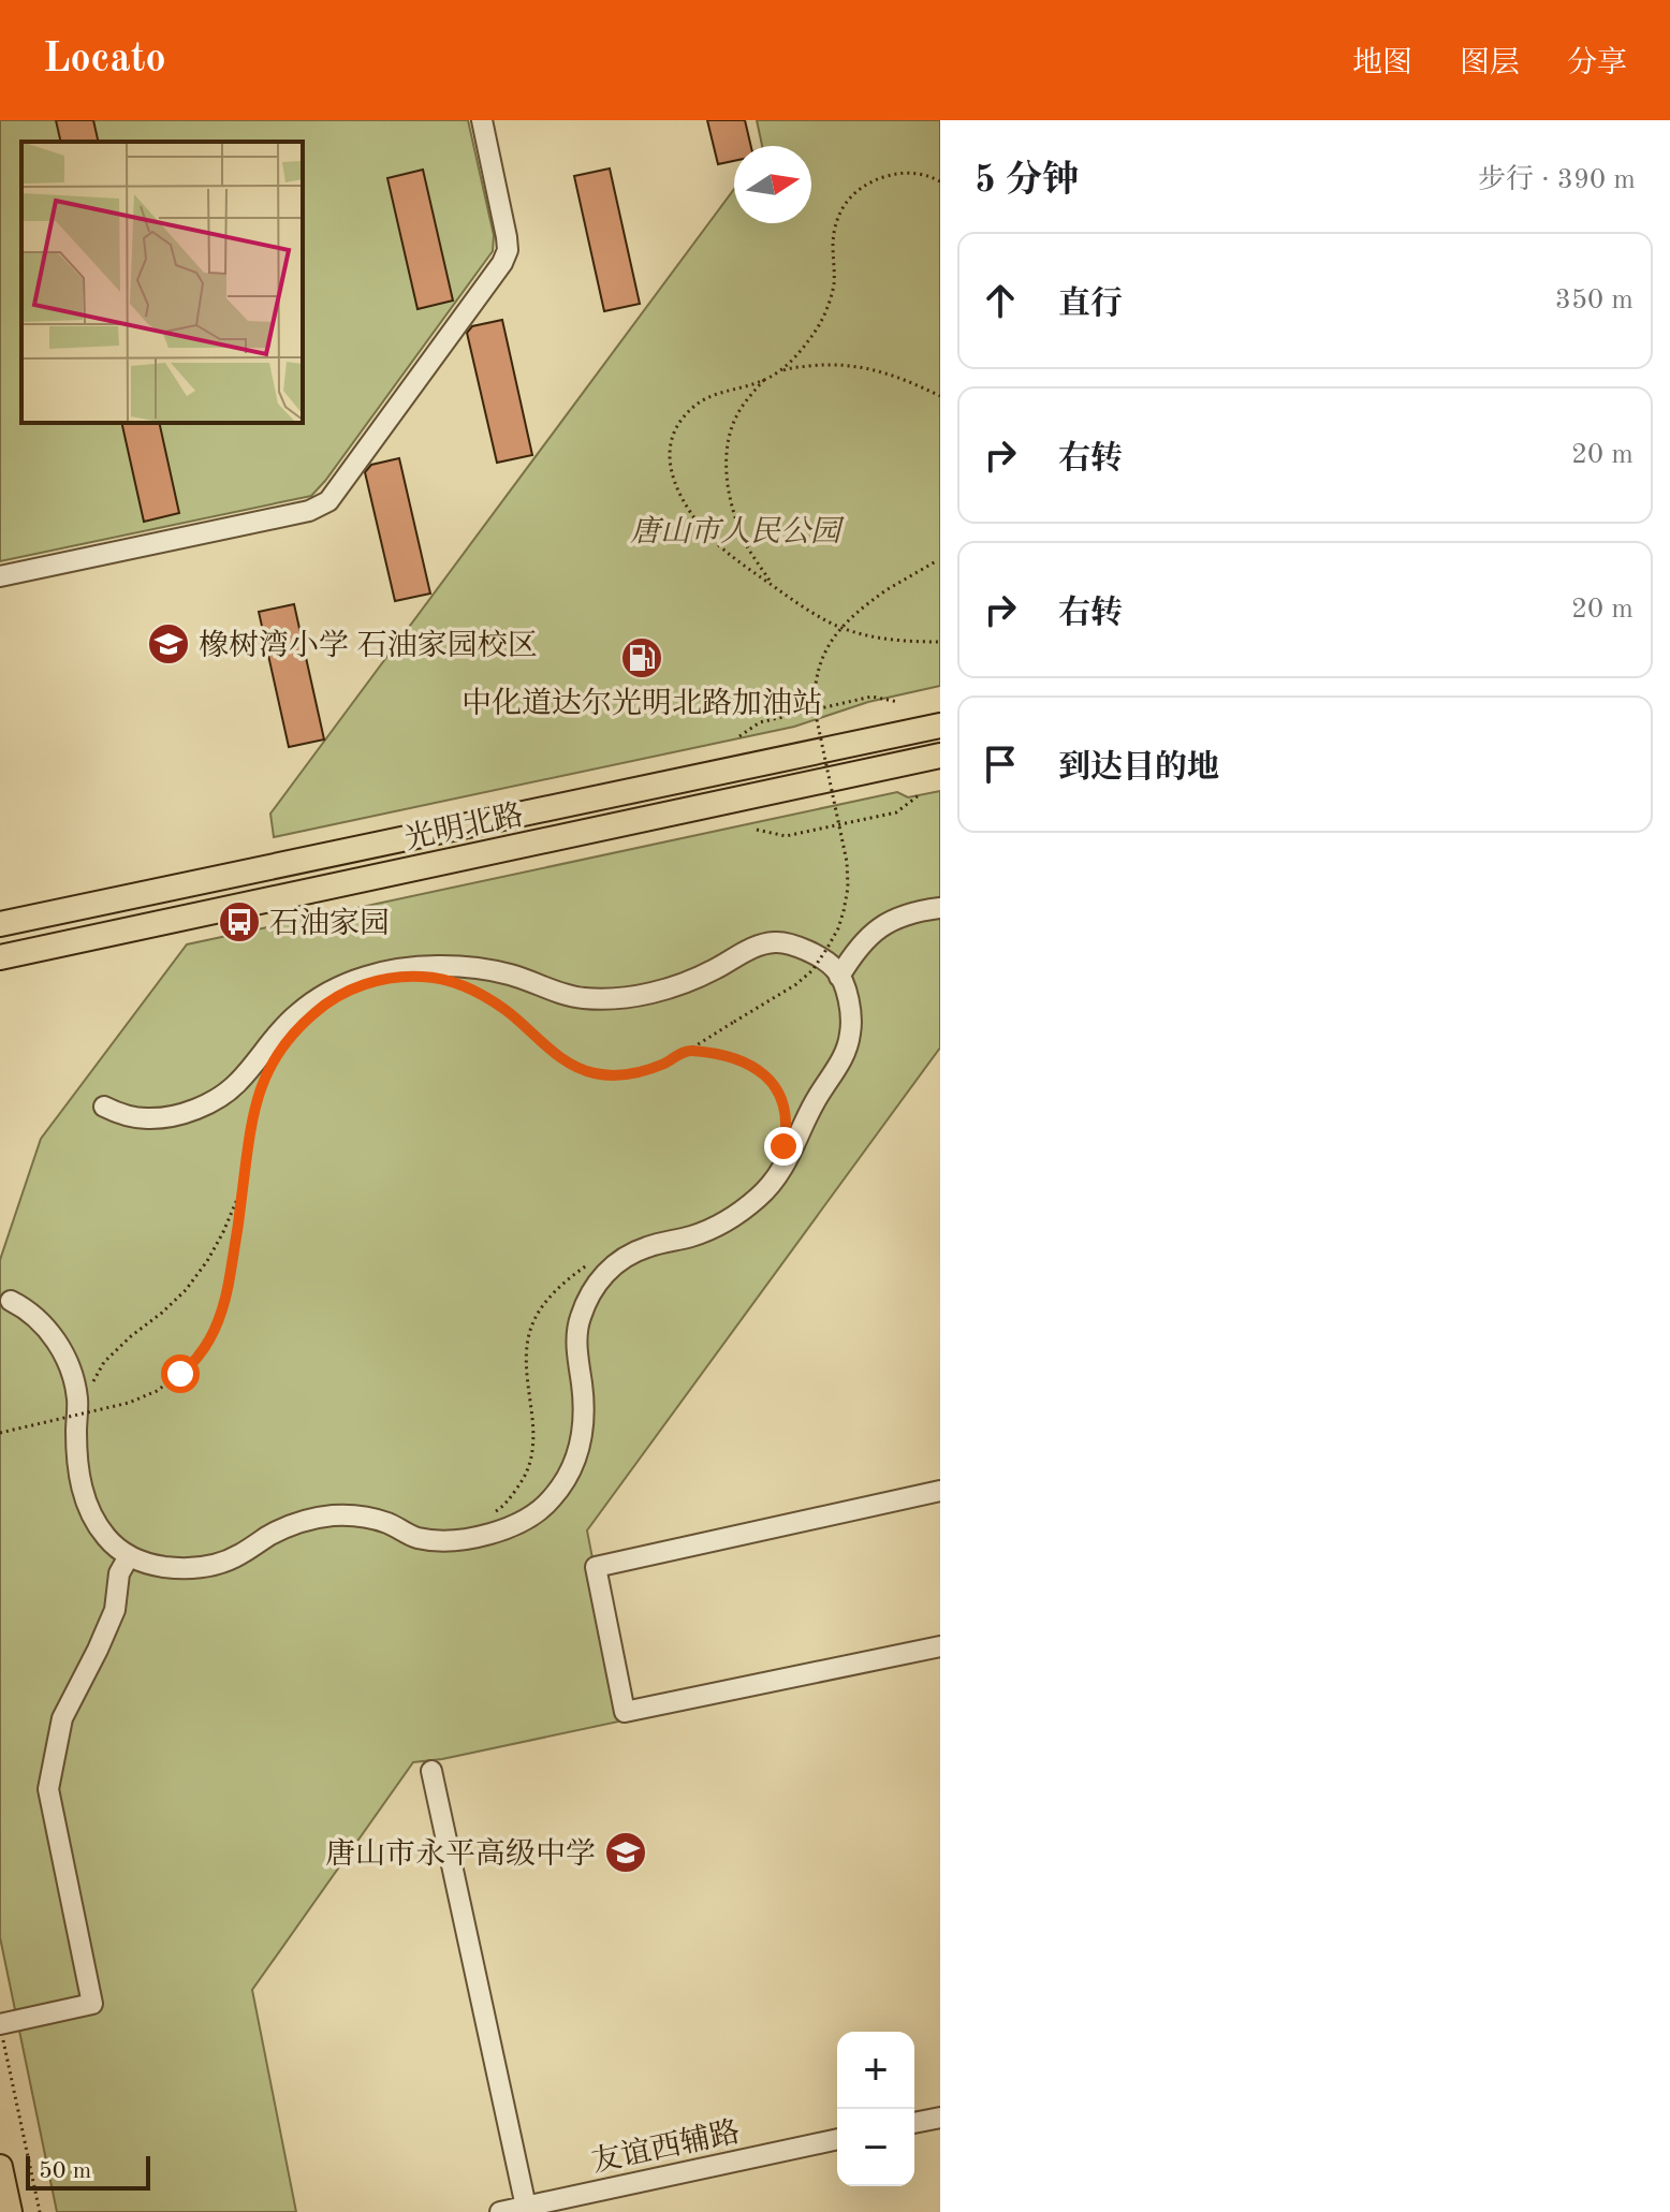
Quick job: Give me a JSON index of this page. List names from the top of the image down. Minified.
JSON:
{"streets":{"main road":["光明北路"],"street":["友谊西辅路"]},"parks":["唐山市人民公园"],"places":{"school or university":["橡树湾小学 石油家园校区","唐山市永平高级中学"],"fuel station":["中化道达尔光明北路加油站"],"bus stop":["石油家园"]},"scale_bar":"50 m","north":"right","page":{"header":"Locato","nav":["地图","图层","分享"],"heading":["5 分钟","步行 · 390 m"],"list":[["直行","350 m"],["右转","20 m"],["右转","20 m"],"到达目的地"],"map_buttons":["+","−"],"scale":"50 m"}}
